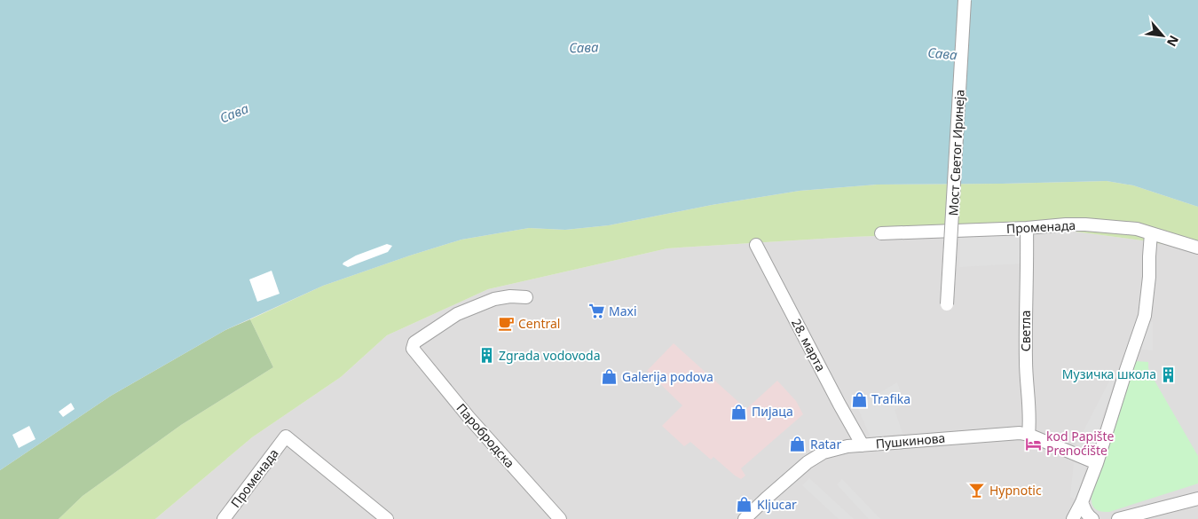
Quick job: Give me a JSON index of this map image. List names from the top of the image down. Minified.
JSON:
{"streets":{"street":["Мост Светог Иринеја","Променада","Светла","28. марта","Паробродска","Пушкинова"]},"crossings":[["Променада","Светла"],["Светла","Пушкинова"],["28. марта","Пушкинова"]],"water":["Сава"],"places":{"supermarket":["Maxi"],"cafe":["Central"],"building":["Zgrada vodovoda","Музичка школа"],"shop":["Galerija podova","Trafika","Пијаца","Ratar","Kljucar"],"hotel":["kod Papište Prenoćište"],"bar":["Hypnotic"]},"north":"bottom right"}
